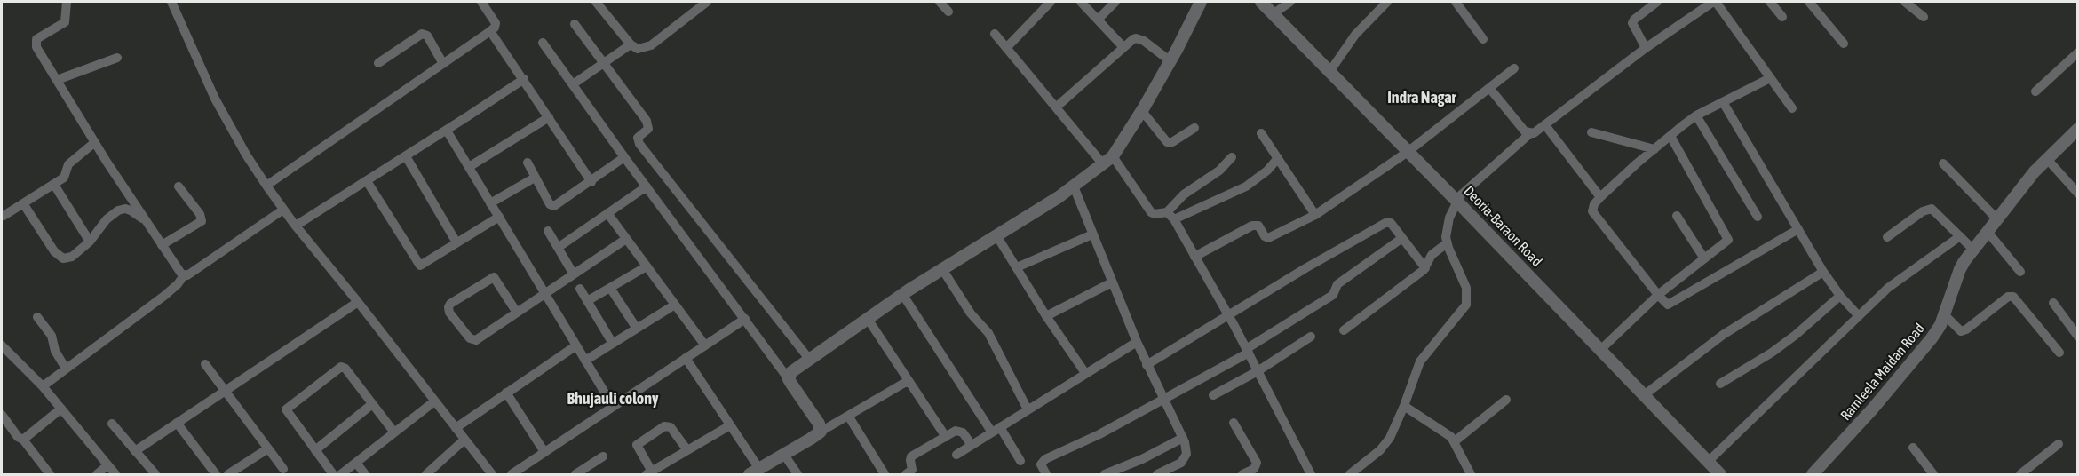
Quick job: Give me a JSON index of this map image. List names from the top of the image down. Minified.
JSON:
{"streets":{"street":["Deoria-Baraon Road","Ramleela Maidan Road"]},"districts":["Indra Nagar","Bhujauli colony"]}
